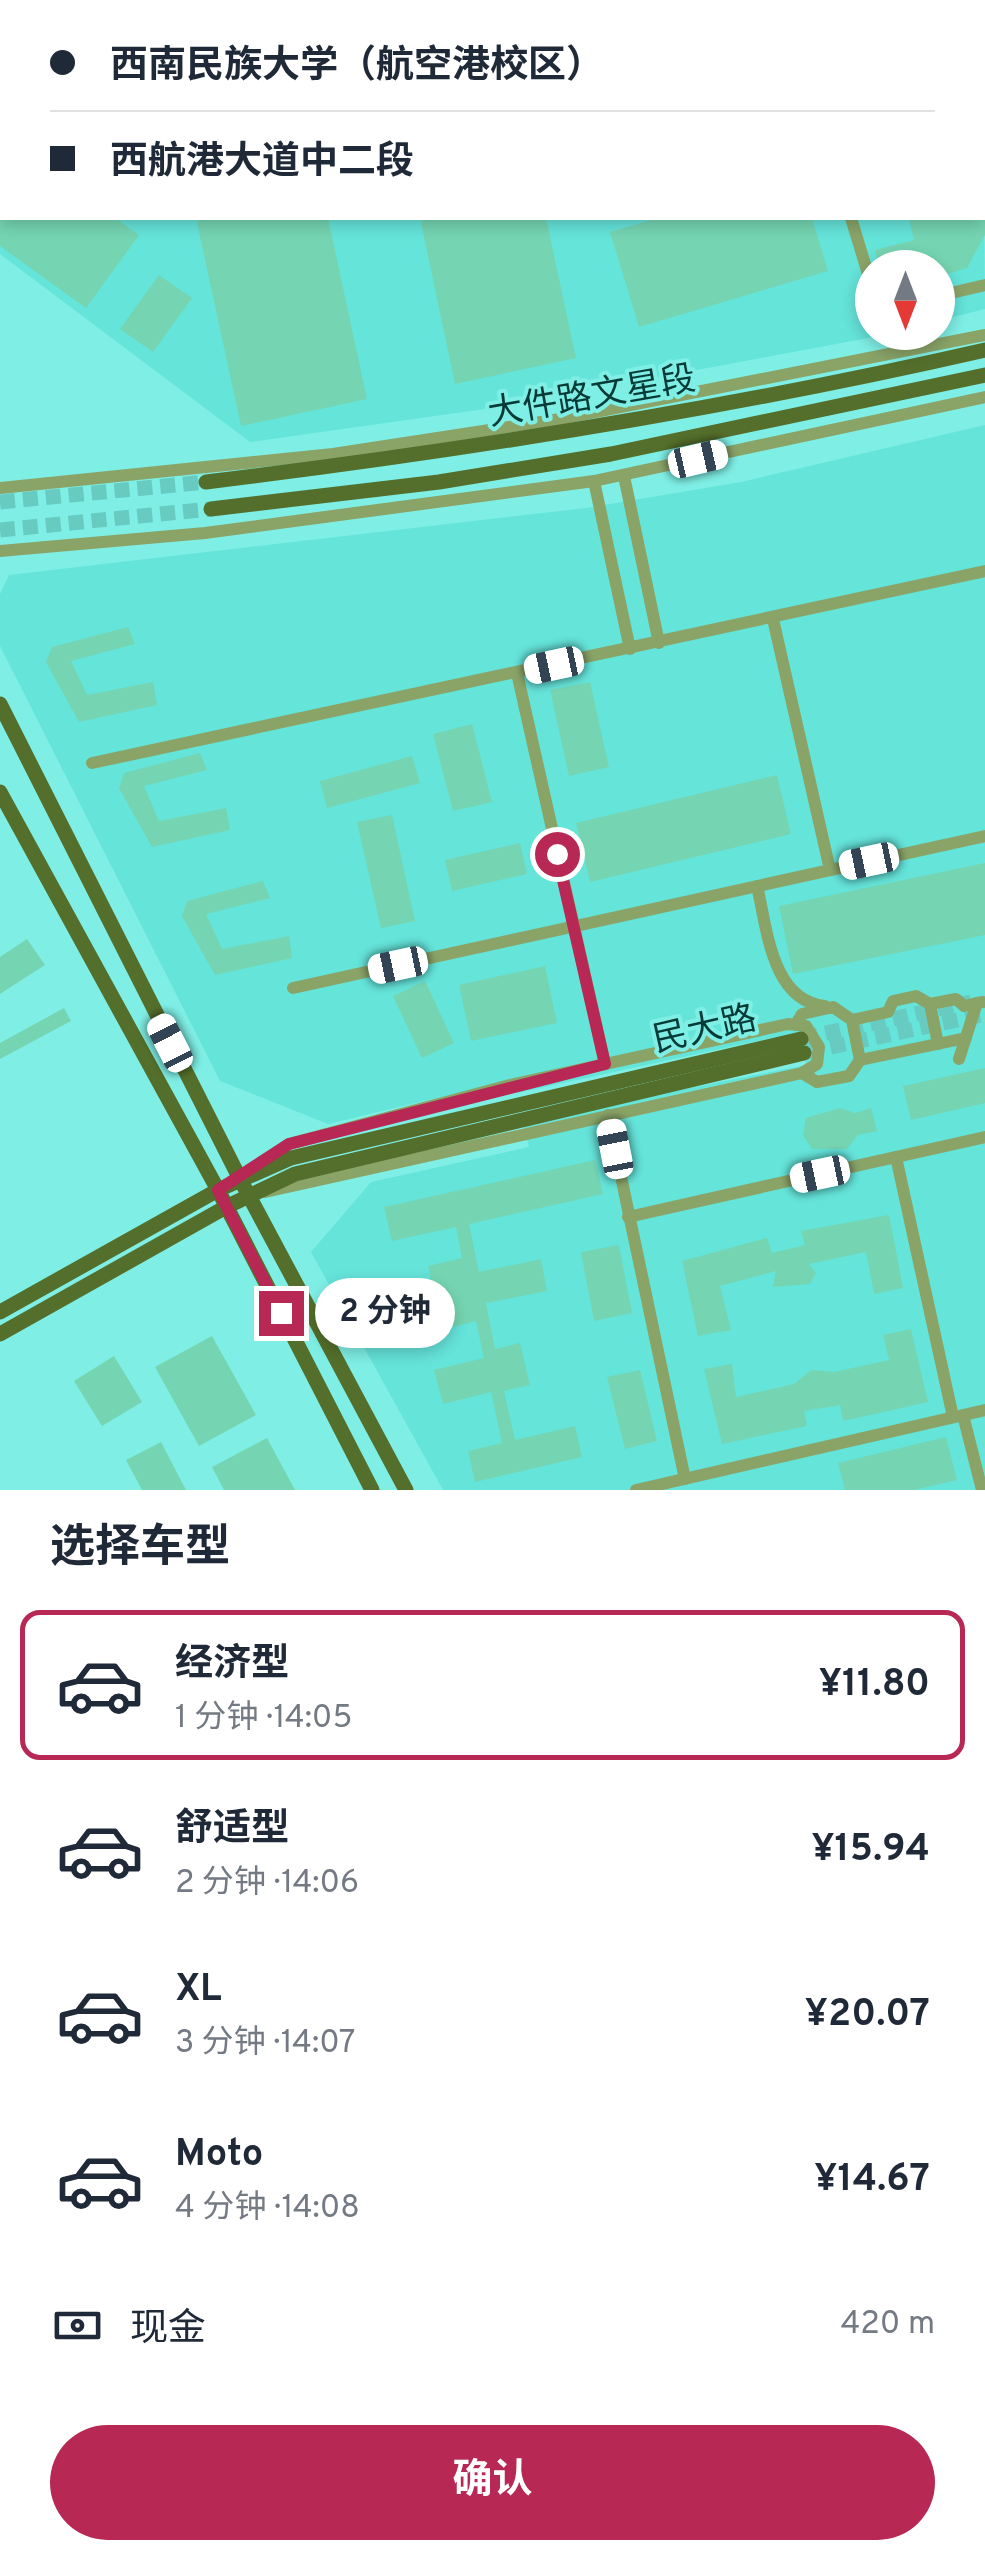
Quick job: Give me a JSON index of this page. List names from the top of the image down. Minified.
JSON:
{"streets":{"main road":["大件路文星段","民大路"]},"north":"bottom","page":{"banner":["西南民族大学（航空港校区）","西航港大道中二段"],"bubble":"2 分钟","heading":"选择车型","list":[{"name":"经济型","note":"1 分钟 · 14:05","value":"¥11.80"},{"name":"舒适型","note":"2 分钟 · 14:06","value":"¥15.94"},{"name":"XL","note":"3 分钟 · 14:07","value":"¥20.07"},{"name":"Moto","note":"4 分钟 · 14:08","value":"¥14.67"}],"pay":["现金","420 m"],"buttons":"确认"}}
